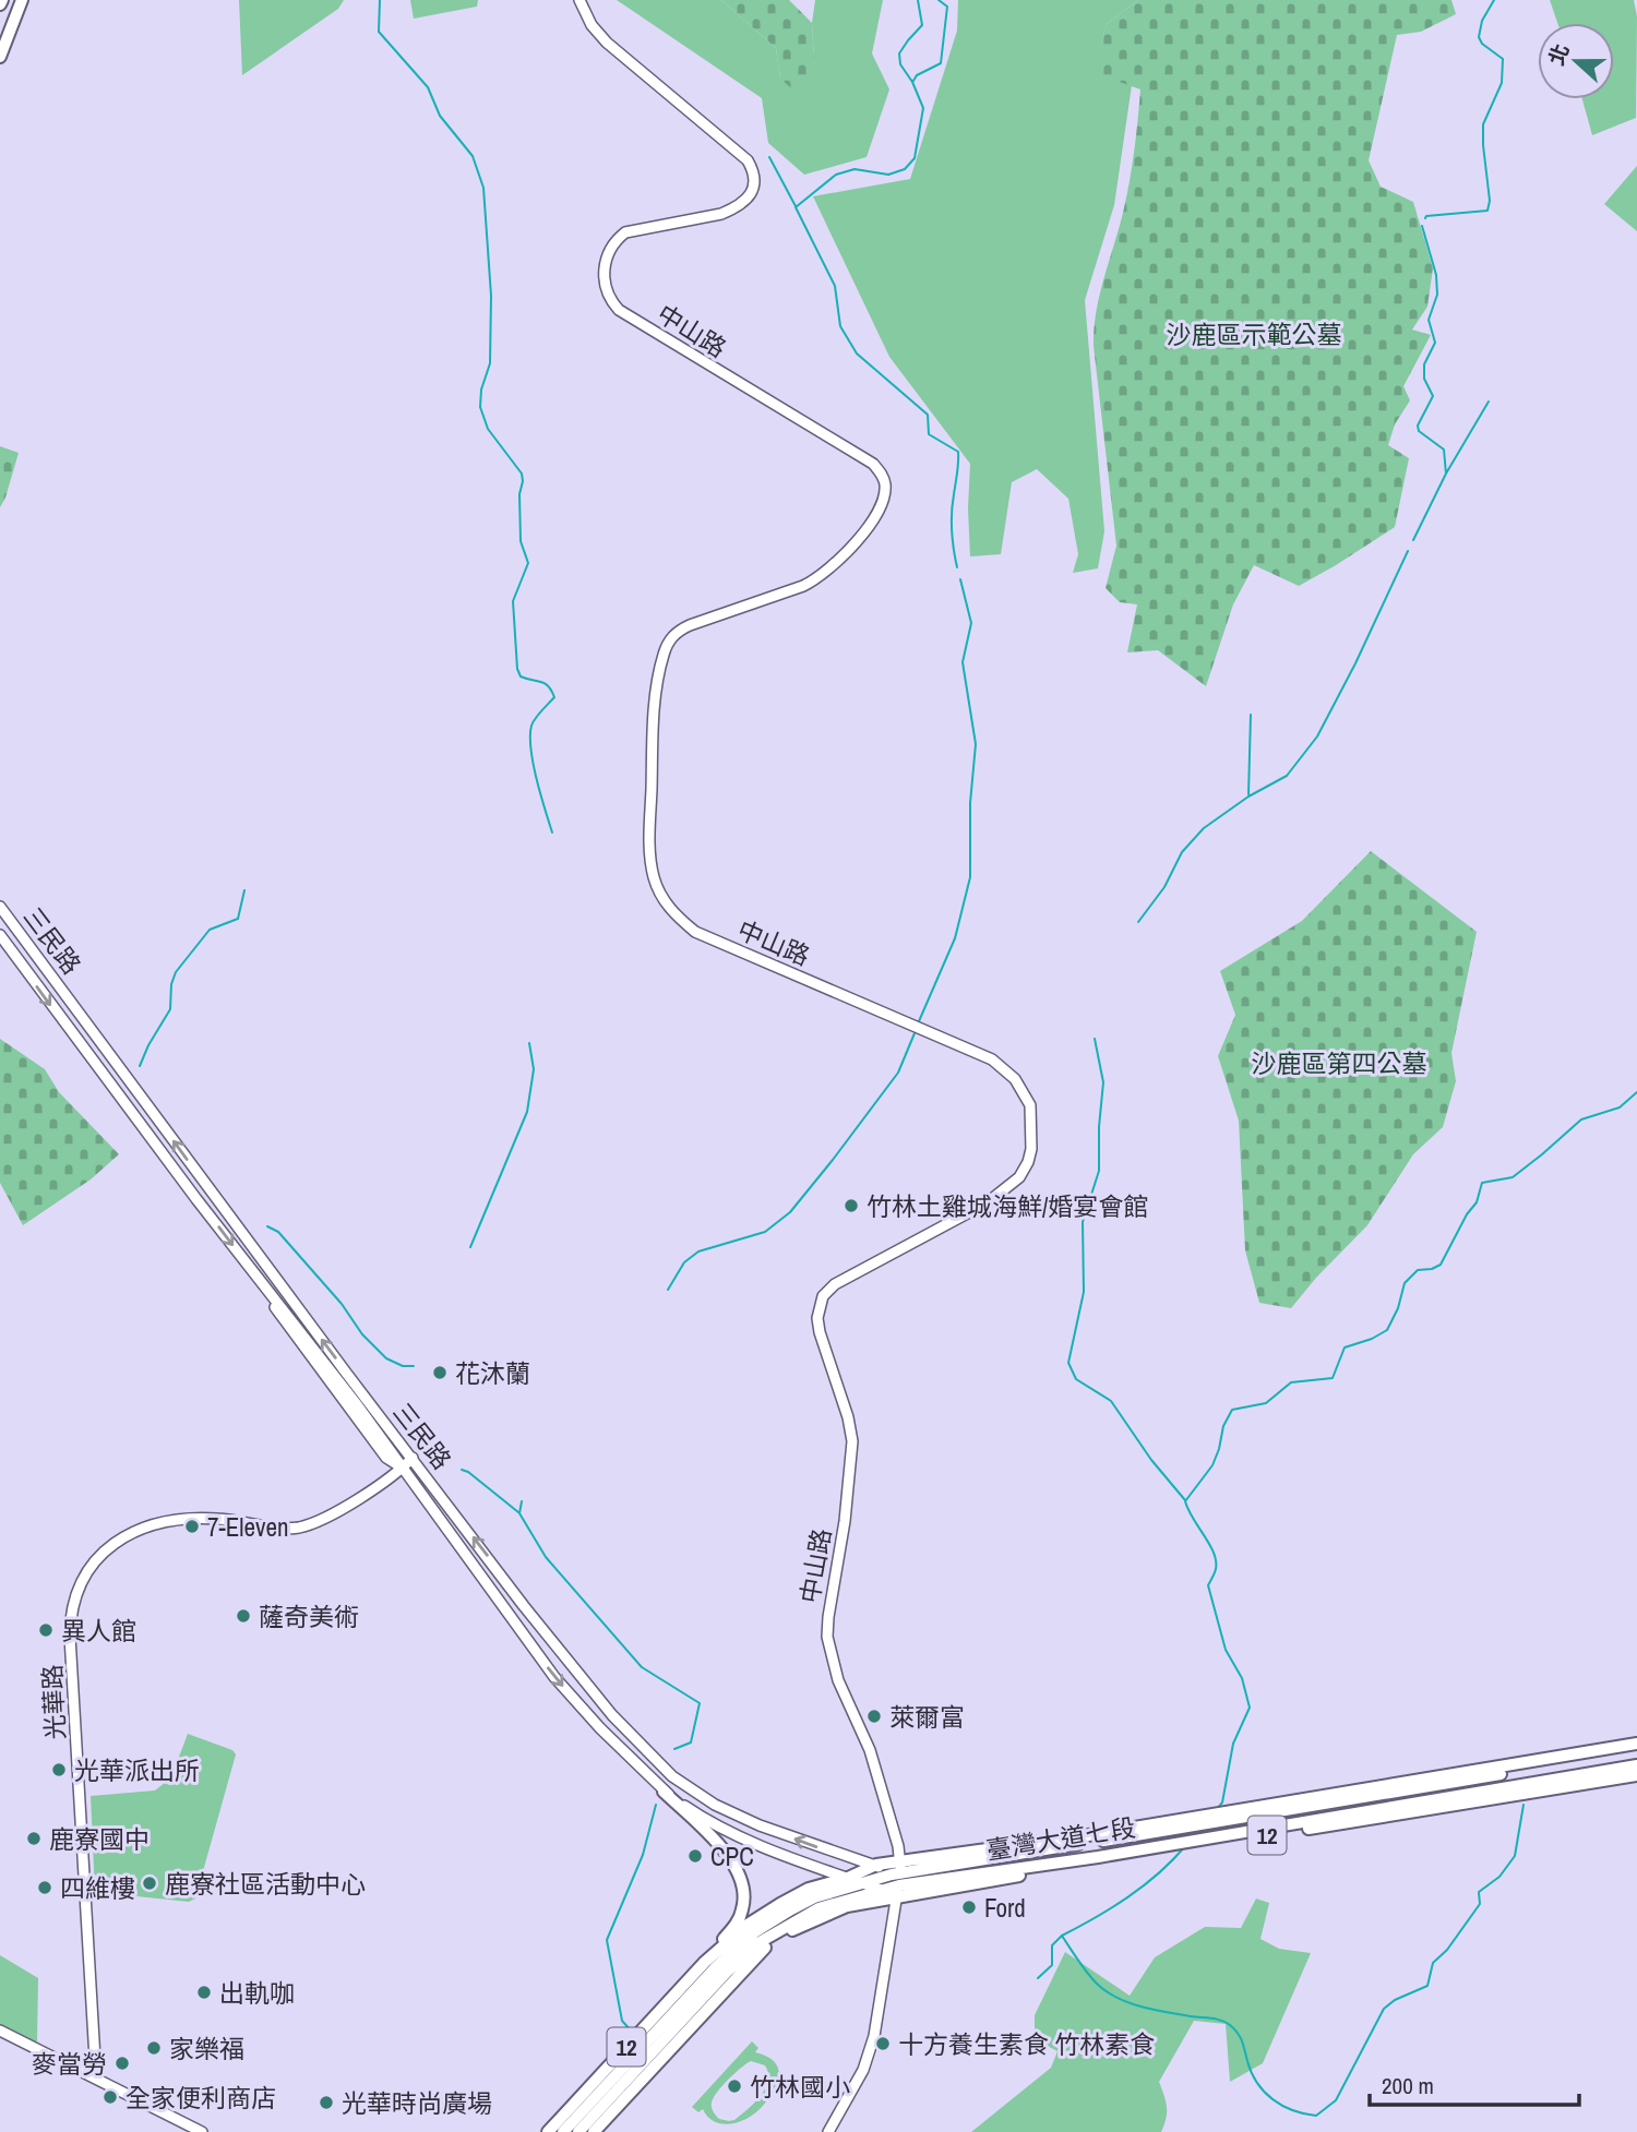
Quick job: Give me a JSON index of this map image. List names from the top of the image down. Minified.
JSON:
{"streets":{"main road":["12","臺灣大道七段"],"street":["中山路","三民路","光華路"]},"crossings":[["中山路","臺灣大道七段"],["三民路","光華路"],["三民路","臺灣大道七段"]],"parks":["沙鹿區示範公墓","沙鹿區第四公墓"],"places":["竹林土雞城海鮮/婚宴會館","花沐蘭","7-Eleven","薩奇美術","異人館","萊爾富","光華派出所","鹿寮國中","CPC","鹿寮社區活動中心","四維樓","Ford","出軌咖","十方養生素食 竹林素食","家樂福","麥當勞","竹林國小","全家便利商店","光華時尚廣場"],"scale_bar":"200 m","north":"left"}
